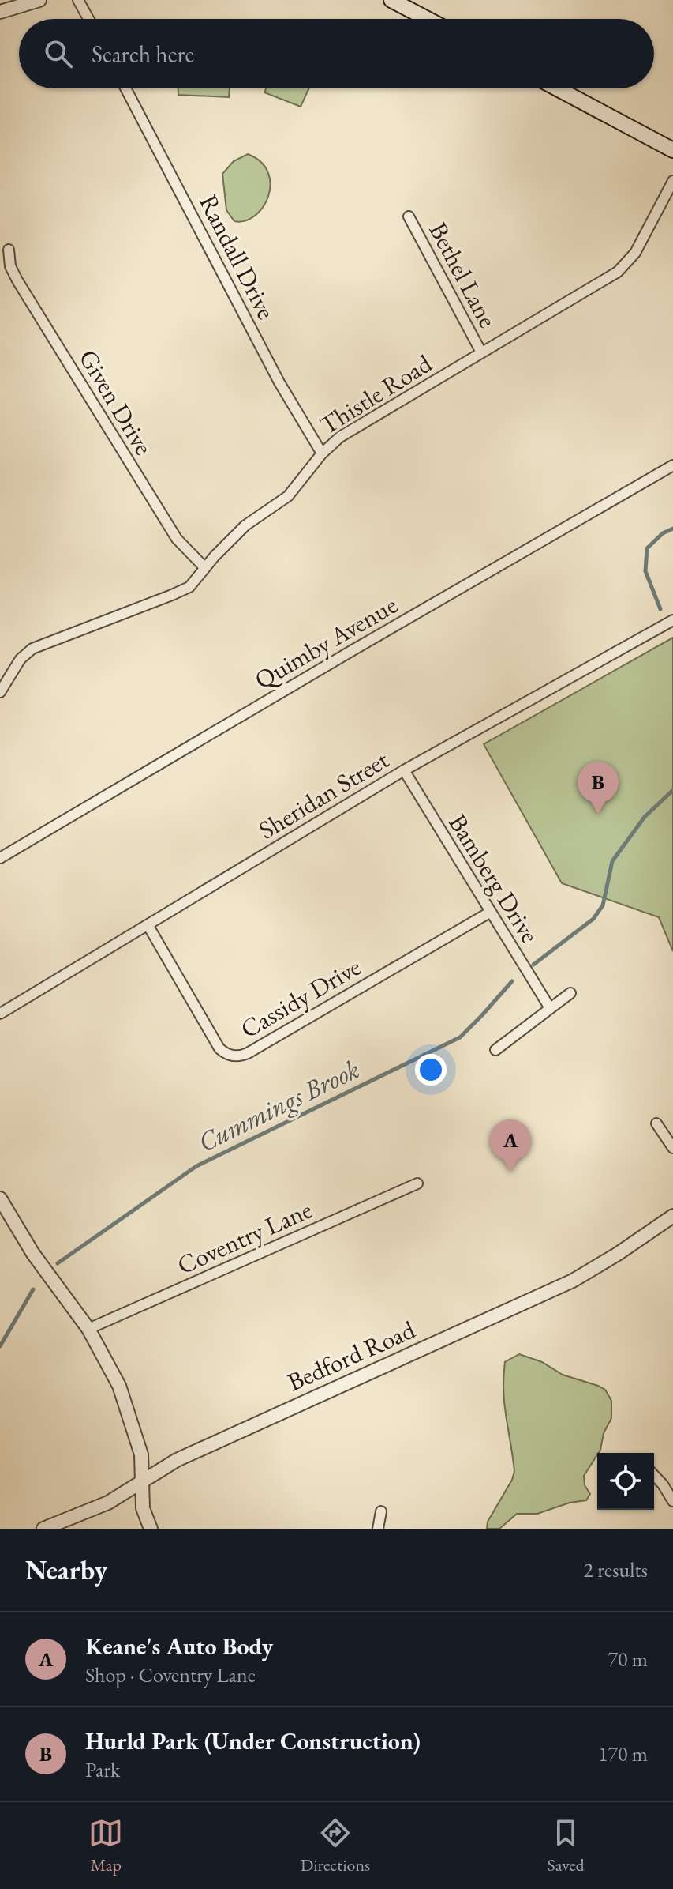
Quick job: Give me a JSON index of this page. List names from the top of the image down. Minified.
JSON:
{"streets":{"street":["Randall Drive","Bethel Lane","Thistle Road","Given Drive","Quimby Avenue","Sheridan Street","Bamberg Drive","Cassidy Drive","Coventry Lane","Bedford Road"]},"crossings":[["Randall Drive","Thistle Road"],["Bethel Lane","Thistle Road"],["Thistle Road","Given Drive"],["Sheridan Street","Bamberg Drive"],["Sheridan Street","Cassidy Drive"],["Bamberg Drive","Cassidy Drive"]],"water":["Cummings Brook"],"page":{"search":"Search here","pins":["B","A"],"heading":["Nearby","2 results"],"list":[{"mark":"A","name":"Keane's Auto Body","note":"Shop · Coventry Lane","value":"70 m"},{"mark":"B","name":"Hurld Park (Under Construction)","note":"Park","value":"170 m"}],"nav":["Map","Directions","Saved"]}}
